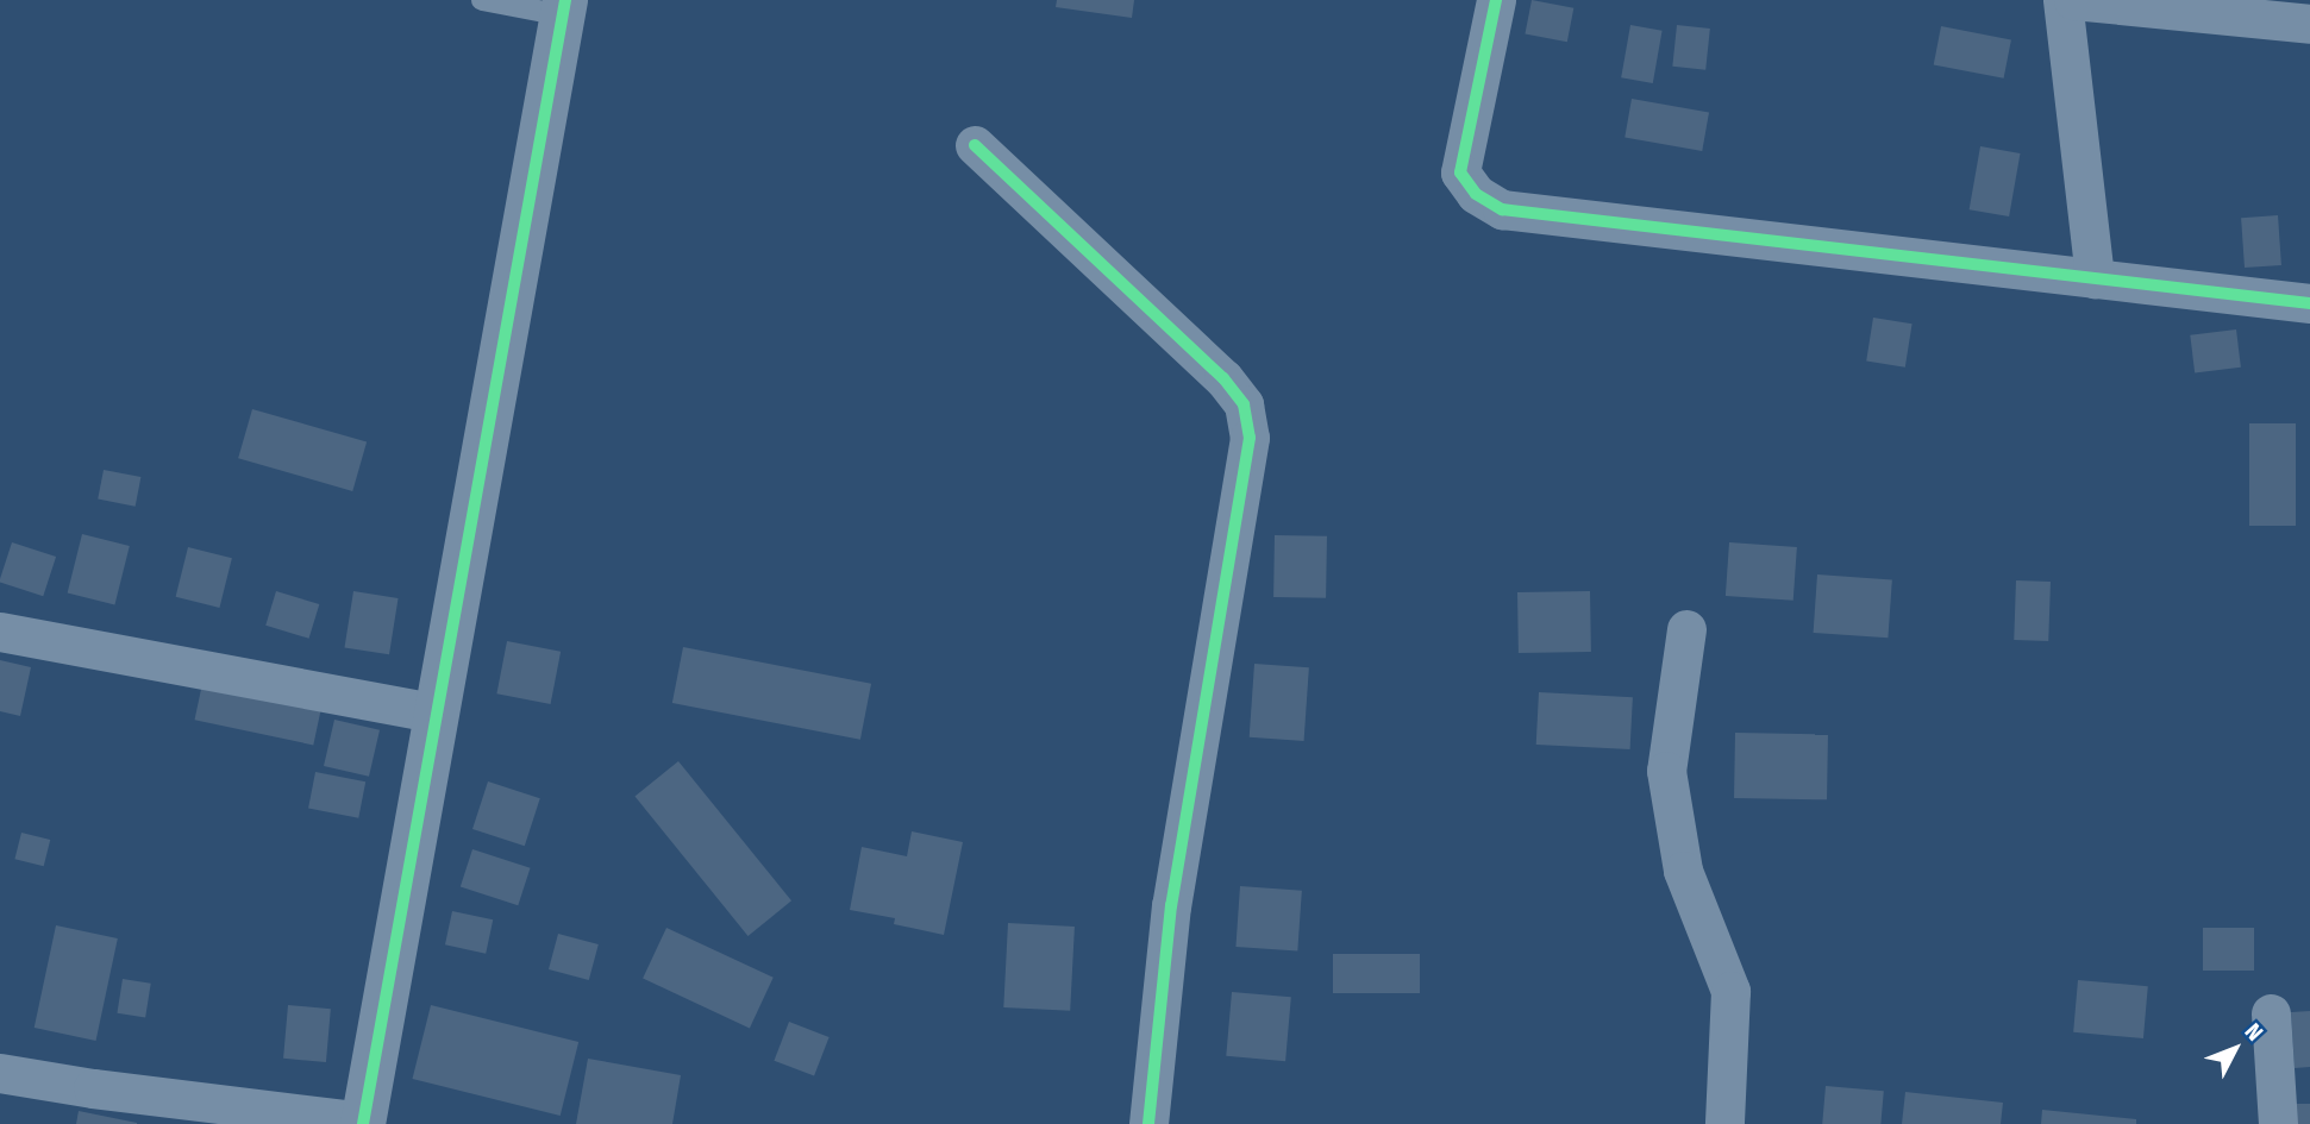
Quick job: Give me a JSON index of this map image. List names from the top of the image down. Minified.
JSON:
{"north":"top right"}
